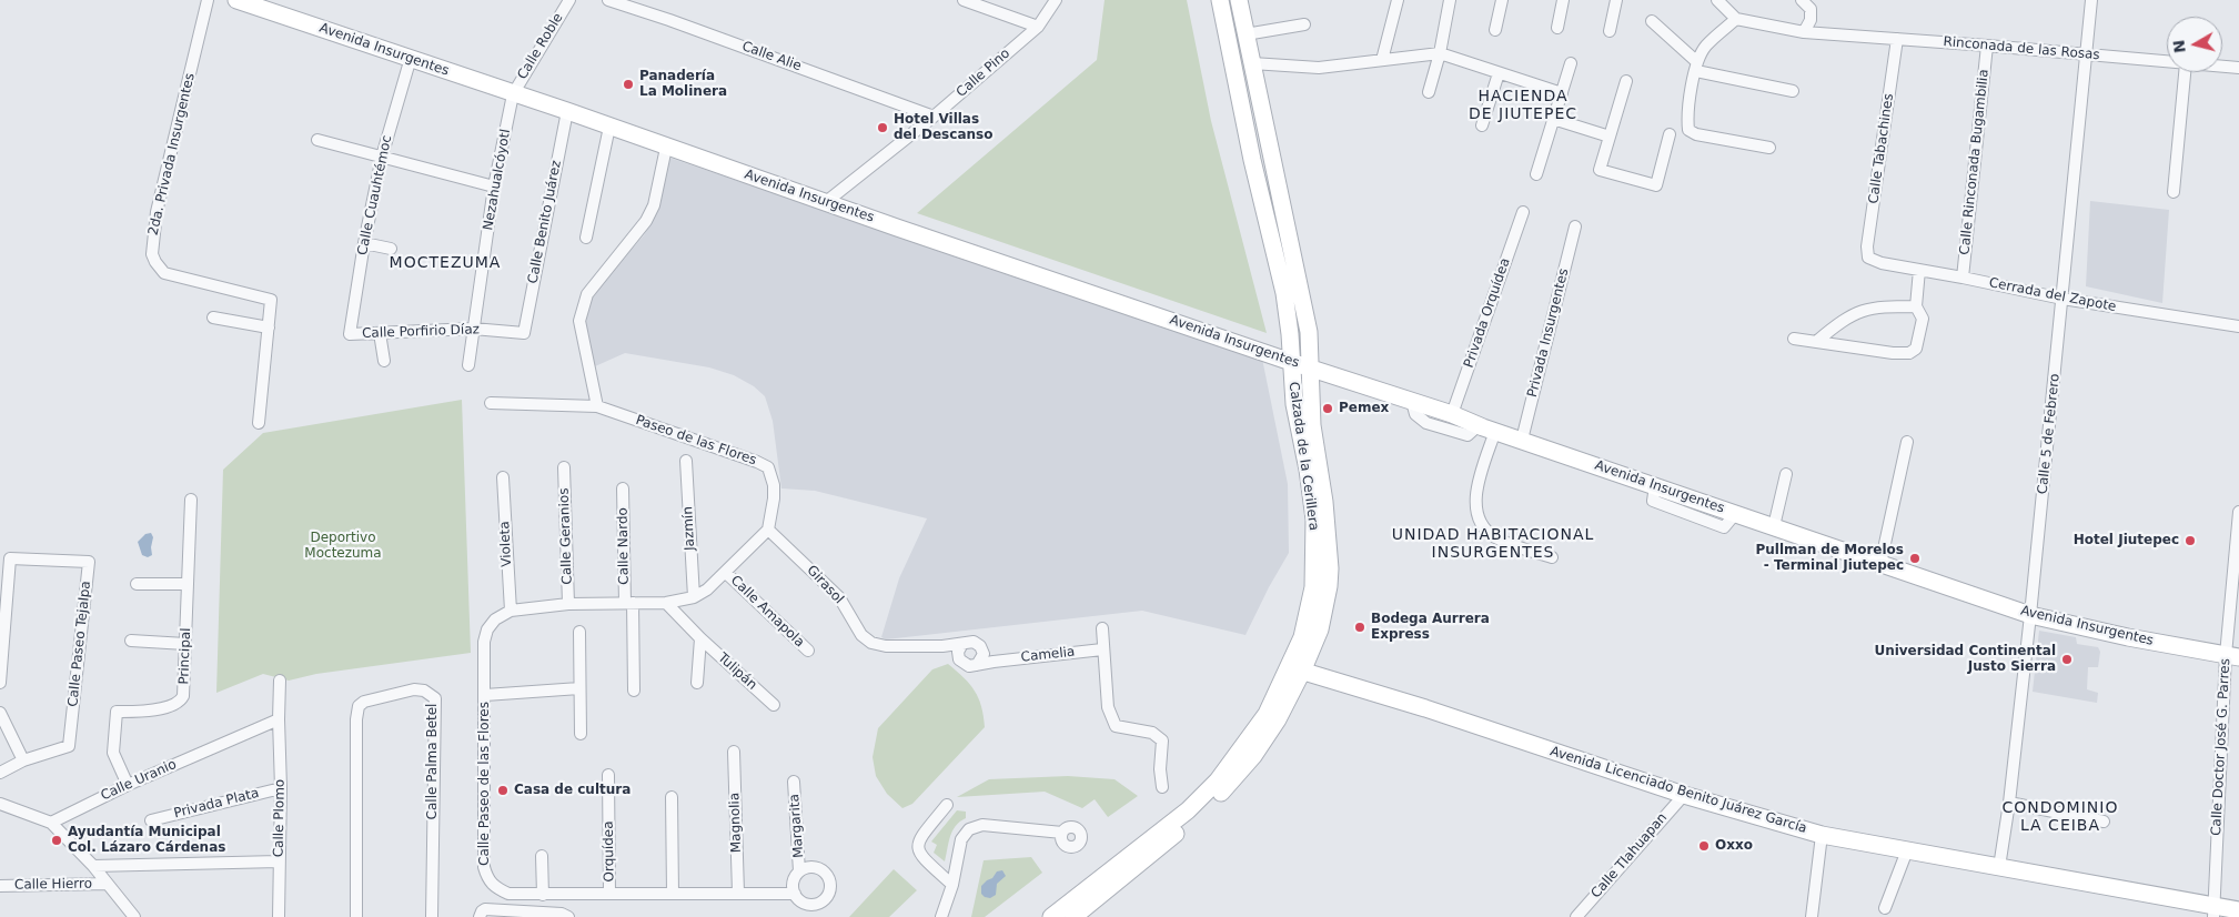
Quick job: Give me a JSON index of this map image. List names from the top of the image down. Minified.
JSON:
{"streets":{"main road":["Avenida Insurgentes","Calzada de la Cerillera","Avenida Licenciado Benito Juárez García"],"street":["Calle Roble","Rinconada de las Rosas","Calle Alie","Calle Pino","Calle Tabachines","2da. Privada Insurgentes","Calle Rinconada Bugambilia","Nezahualcóyotl","Calle Cuauhtémoc","Calle Benito Juárez","Cerrada del Zapote","Privada Orquídea","Calle Porfirio Díaz","Privada Insurgentes","Calle 5 de Febrero","Paseo de las Flores","Jazmín","Calle Geranios","Violeta","Calle Nardo","Girasol","Calle Amapola","Calle Paseo Tejalpa","Camelia","Principal","Tulipán","Calle Doctor José G. Parres","Calle Palma Betel","Calle Uranio","Calle Paseo de las Flores","Privada Plata","Calle Plomo","Magnolia","Margarita","Orquídea","Calle Tlahuapan","Calle Hierro"]},"crossings":[["Calle Roble","Avenida Insurgentes"],["Calle Roble","Nezahualcóyotl"],["Rinconada de las Rosas","Calle Tabachines"],["Rinconada de las Rosas","Calle Rinconada Bugambilia"],["Rinconada de las Rosas","Calle 5 de Febrero"],["Avenida Insurgentes","Calle Pino"],["Avenida Insurgentes","Nezahualcóyotl"],["Avenida Insurgentes","Calle Cuauhtémoc"],["Avenida Insurgentes","Calle Benito Juárez"],["Avenida Insurgentes","Privada Orquídea"],["Avenida Insurgentes","Privada Insurgentes"],["Avenida Insurgentes","Calle 5 de Febrero"],["Avenida Insurgentes","Calzada de la Cerillera"],["Avenida Insurgentes","Calle Doctor José G. Parres"],["Calle Alie","Calle Pino"],["Calle Tabachines","Cerrada del Zapote"],["Calle Rinconada Bugambilia","Cerrada del Zapote"],["Nezahualcóyotl","Calle Porfirio Díaz"],["Calle Cuauhtémoc","Calle Porfirio Díaz"],["Calle Benito Juárez","Calle Porfirio Díaz"],["Cerrada del Zapote","Calle 5 de Febrero"],["Calle 5 de Febrero","Avenida Licenciado Benito Juárez García"],["Paseo de las Flores","Girasol"],["Calzada de la Cerillera","Avenida Licenciado Benito Juárez García"],["Violeta","Calle Paseo de las Flores"],["Girasol","Camelia"],["Principal","Calle Uranio"],["Calle Doctor José G. Parres","Avenida Licenciado Benito Juárez García"],["Calle Uranio","Calle Plomo"],["Calle Paseo de las Flores","Magnolia"],["Calle Paseo de las Flores","Margarita"],["Calle Paseo de las Flores","Orquídea"],["Avenida Licenciado Benito Juárez García","Calle Tlahuapan"],["Privada Plata","Calle Plomo"]],"districts":["HACIENDA DE JIUTEPEC","MOCTEZUMA","UNIDAD HABITACIONAL INSURGENTES","CONDOMINIO LA CEIBA"],"parks":["Deportivo Moctezuma"],"places":["Panadería La Molinera","Hotel Villas del Descanso","Pemex","Hotel Jiutepec","Pullman de Morelos - Terminal Jiutepec","Bodega Aurrera Express","Universidad Continental Justo Sierra","Casa de cultura","Ayudantía Municipal Col. Lázaro Cárdenas","Oxxo"],"north":"left"}
